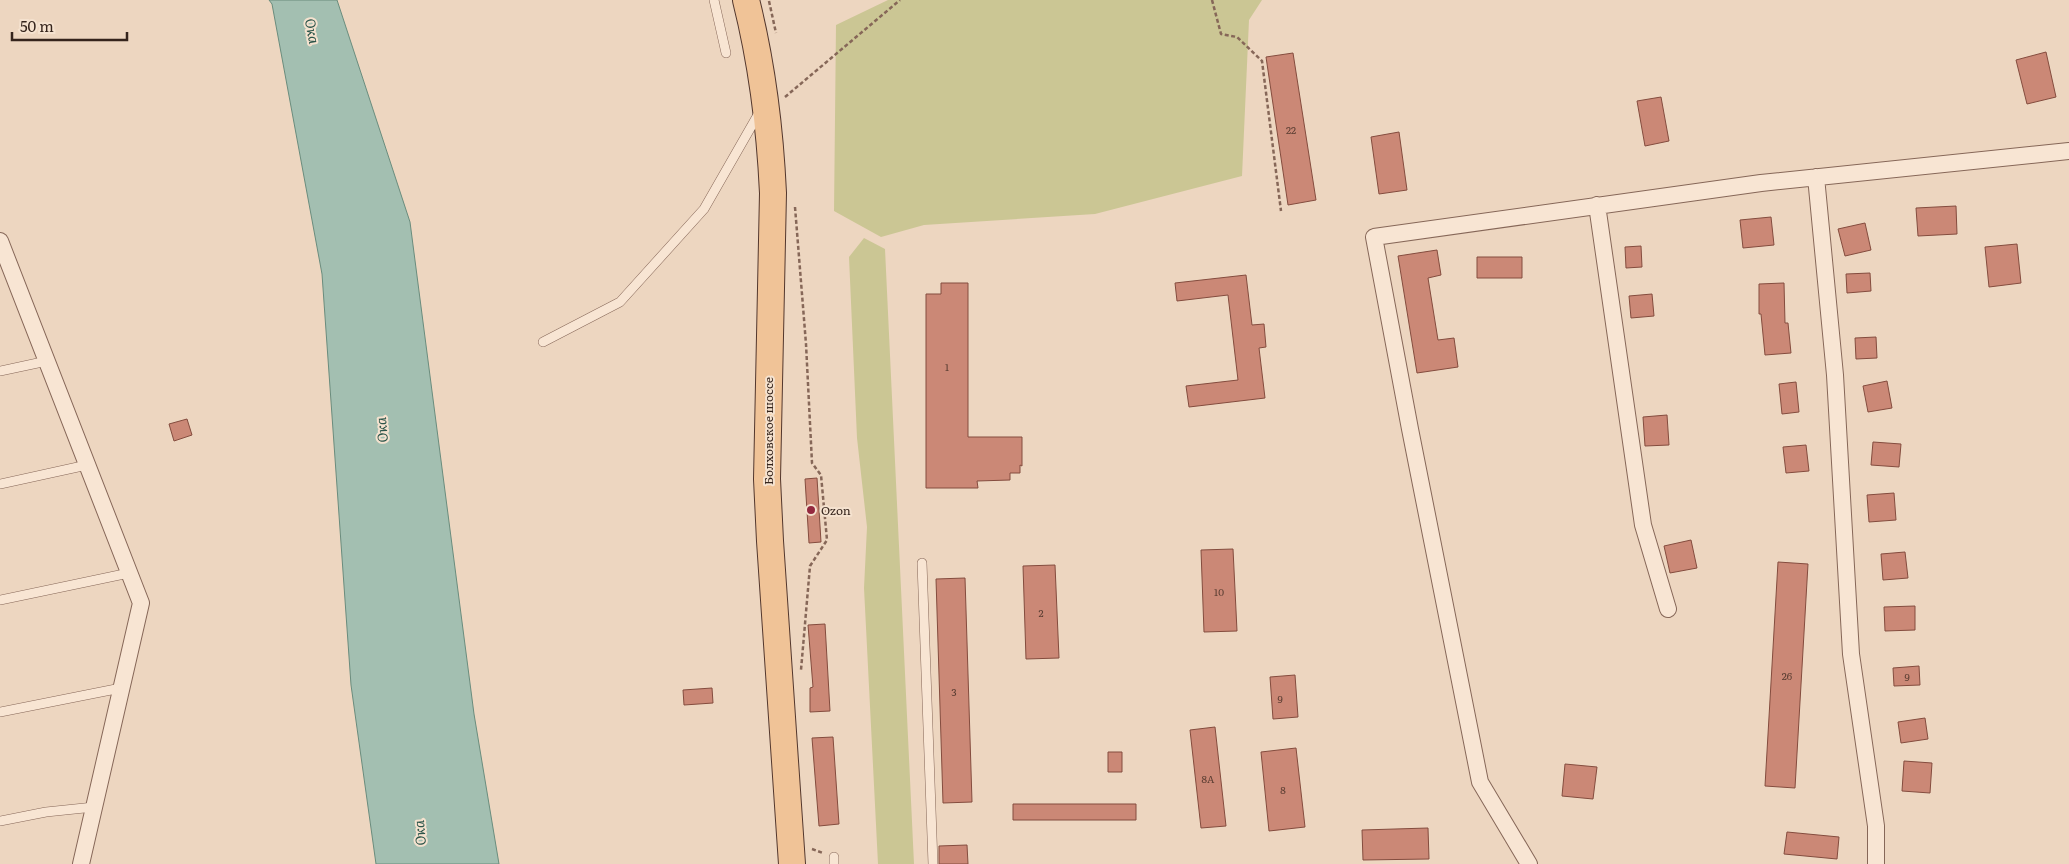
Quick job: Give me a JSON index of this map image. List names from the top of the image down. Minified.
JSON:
{"streets":{"main road":["Болховское шоссе"]},"water":["Ока"],"places":["Ozon"],"house_numbers":["22","1","10","2","26","9","3","9","8А","8"],"scale_bar":"50 m"}
